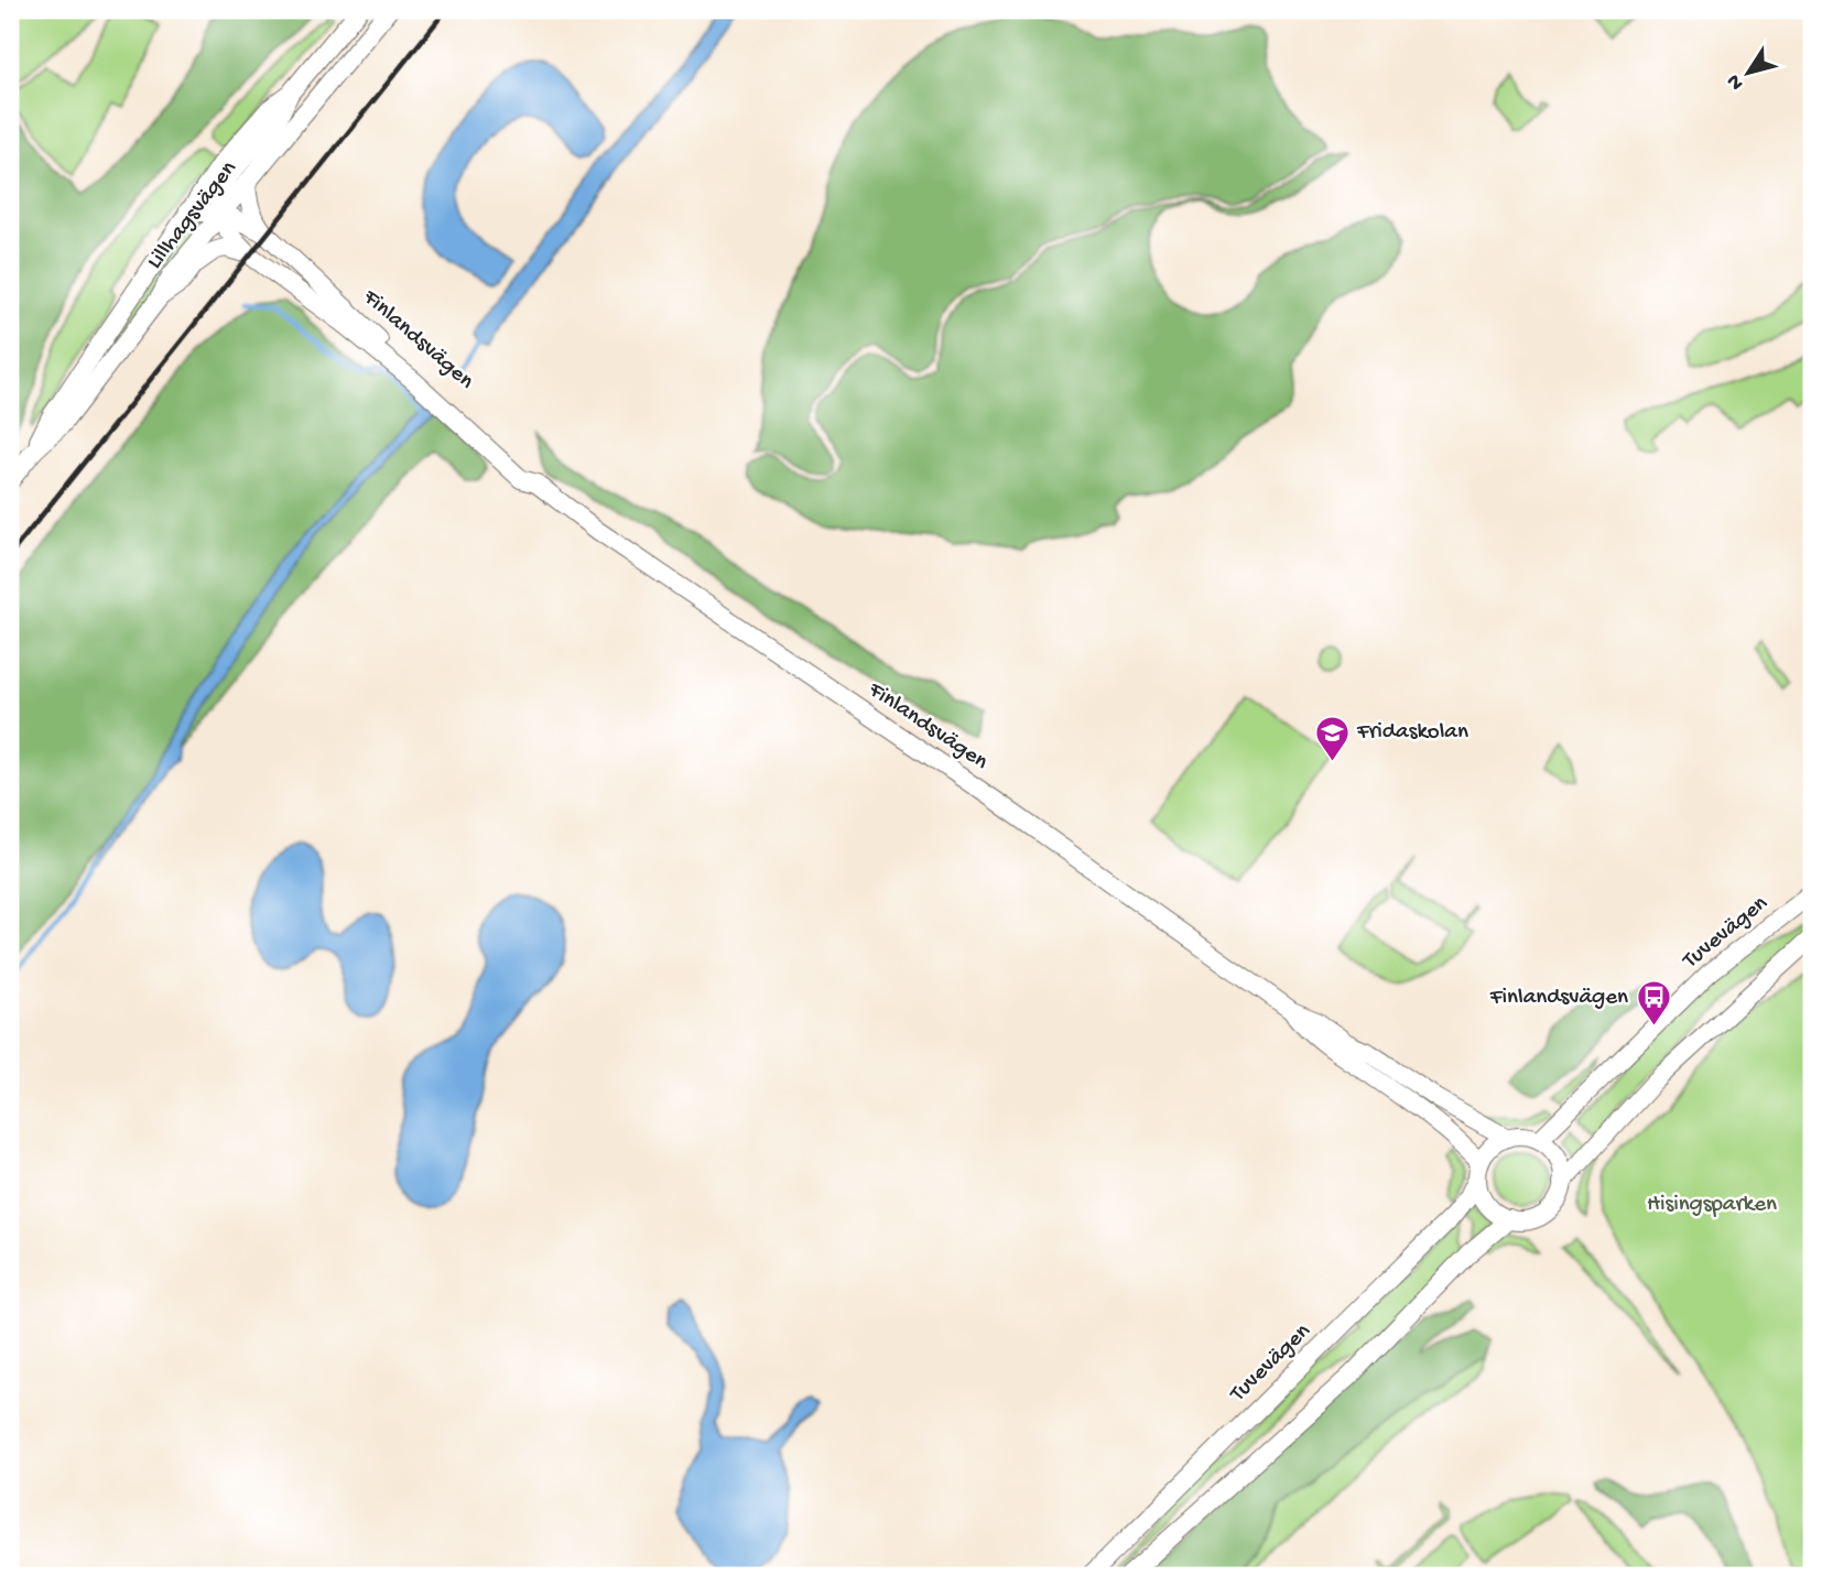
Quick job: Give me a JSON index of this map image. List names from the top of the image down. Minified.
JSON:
{"streets":{"street":["Lillhagsvägen","Finlandsvägen","Tuvevägen"]},"crossings":[["Lillhagsvägen","Finlandsvägen"],["Finlandsvägen","Tuvevägen"]],"parks":["Hisingsparken"],"places":{"school or university":["Fridaskolan"],"bus stop":["Finlandsvägen"]},"north":"bottom left"}
